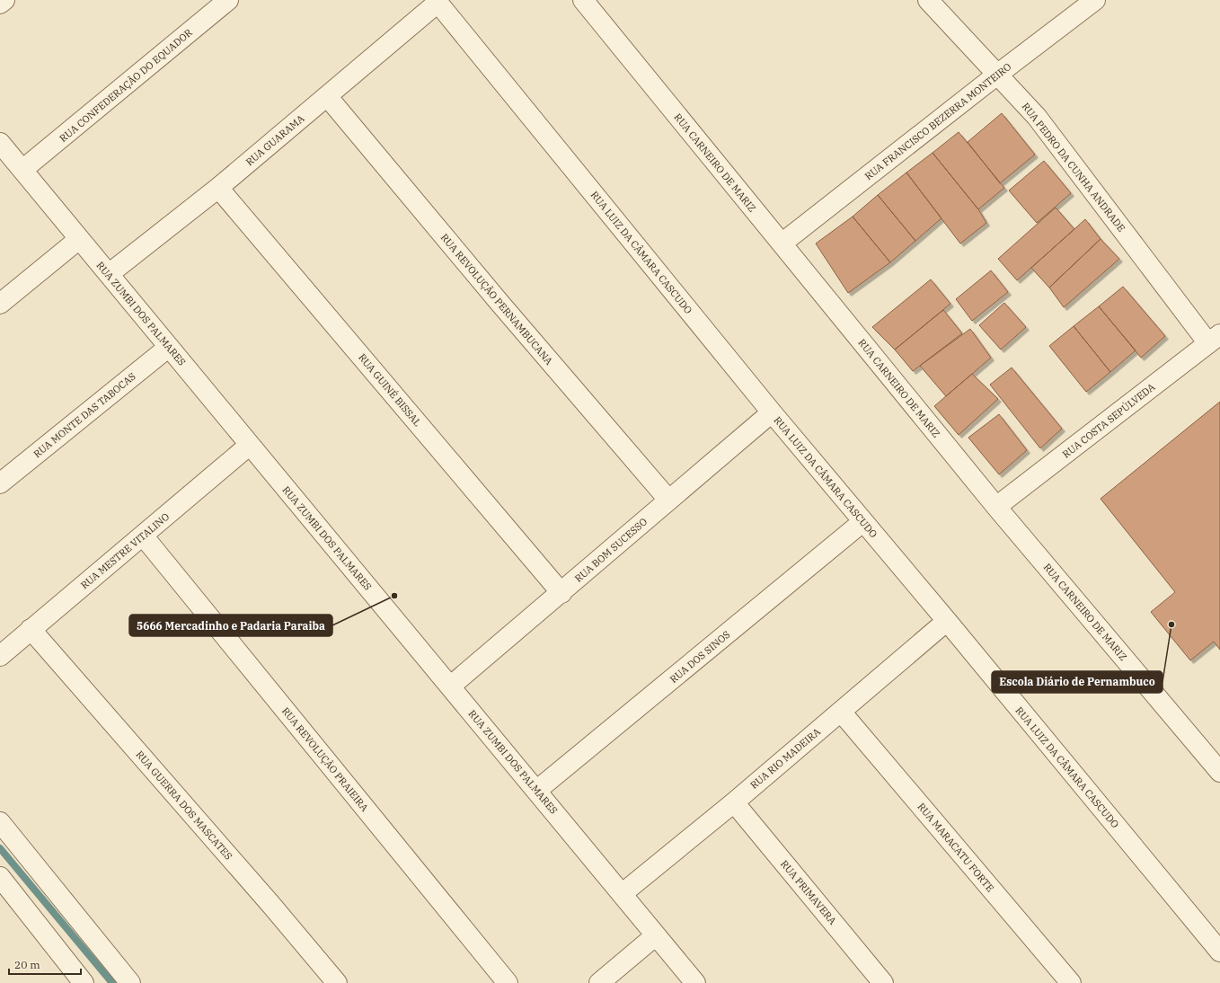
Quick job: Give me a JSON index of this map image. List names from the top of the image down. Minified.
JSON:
{"streets":{"street":["RUA CONFEDERAÇÃO DO EQUADOR","RUA FRANCISCO BEZERRA MONTEIRO","RUA GUARAMA","RUA CARNEIRO DE MARIZ","RUA PEDRO DA CUNHA ANDRADE","RUA LUIZ DA CÂMARA CASCUDO","RUA REVOLUÇÃO PERNAMBUCANA","RUA ZUMBI DOS PALMARES","RUA GUINÉ BISSAL","RUA MONTE DAS TABOCAS","RUA COSTA SEPÚLVEDA","RUA BOM SUCESSO","RUA MESTRE VITALINO","RUA DOS SINOS","RUA RIO MADEIRA","RUA REVOLUÇÃO PRAIEIRA","RUA GUERRA DOS MASCATES","RUA MARACATU FORTE","RUA PRIMAVERA"]},"crossings":[["RUA CONFEDERAÇÃO DO EQUADOR","RUA ZUMBI DOS PALMARES"],["RUA FRANCISCO BEZERRA MONTEIRO","RUA CARNEIRO DE MARIZ"],["RUA FRANCISCO BEZERRA MONTEIRO","RUA PEDRO DA CUNHA ANDRADE"],["RUA GUARAMA","RUA LUIZ DA CÂMARA CASCUDO"],["RUA GUARAMA","RUA REVOLUÇÃO PERNAMBUCANA"],["RUA GUARAMA","RUA ZUMBI DOS PALMARES"],["RUA GUARAMA","RUA GUINÉ BISSAL"],["RUA CARNEIRO DE MARIZ","RUA COSTA SEPÚLVEDA"],["RUA PEDRO DA CUNHA ANDRADE","RUA COSTA SEPÚLVEDA"],["RUA LUIZ DA CÂMARA CASCUDO","RUA BOM SUCESSO"],["RUA LUIZ DA CÂMARA CASCUDO","RUA DOS SINOS"],["RUA LUIZ DA CÂMARA CASCUDO","RUA RIO MADEIRA"],["RUA REVOLUÇÃO PERNAMBUCANA","RUA BOM SUCESSO"],["RUA ZUMBI DOS PALMARES","RUA MONTE DAS TABOCAS"],["RUA ZUMBI DOS PALMARES","RUA BOM SUCESSO"],["RUA ZUMBI DOS PALMARES","RUA MESTRE VITALINO"],["RUA ZUMBI DOS PALMARES","RUA DOS SINOS"],["RUA ZUMBI DOS PALMARES","RUA RIO MADEIRA"],["RUA GUINÉ BISSAL","RUA BOM SUCESSO"],["RUA MESTRE VITALINO","RUA REVOLUÇÃO PRAIEIRA"],["RUA MESTRE VITALINO","RUA GUERRA DOS MASCATES"],["RUA RIO MADEIRA","RUA MARACATU FORTE"],["RUA RIO MADEIRA","RUA PRIMAVERA"]],"places":["5666 Mercadinho e Padaria Paraiba","Escola Diário de Pernambuco"],"scale_bar":"20 m"}
